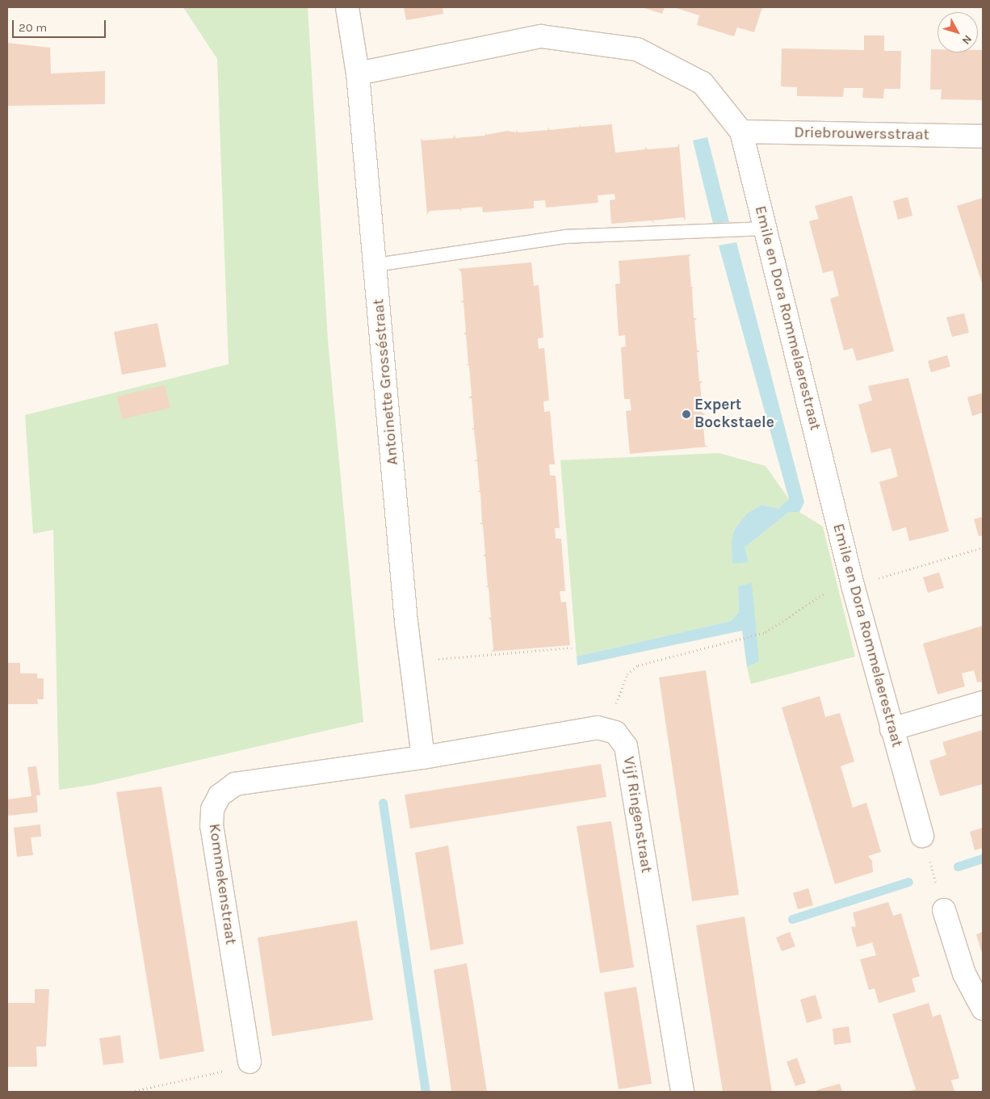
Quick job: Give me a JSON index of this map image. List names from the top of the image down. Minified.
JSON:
{"streets":{"street":["Driebrouwersstraat","Emile en Dora Rommelaerestraat","Antoinette Grosséstraat","Vijf Ringenstraat","Kommekenstraat"]},"crossings":[["Driebrouwersstraat","Emile en Dora Rommelaerestraat"],["Emile en Dora Rommelaerestraat","Antoinette Grosséstraat"],["Antoinette Grosséstraat","Kommekenstraat"]],"places":["Expert Bockstaele"],"scale_bar":"20 m","north":"bottom right"}
